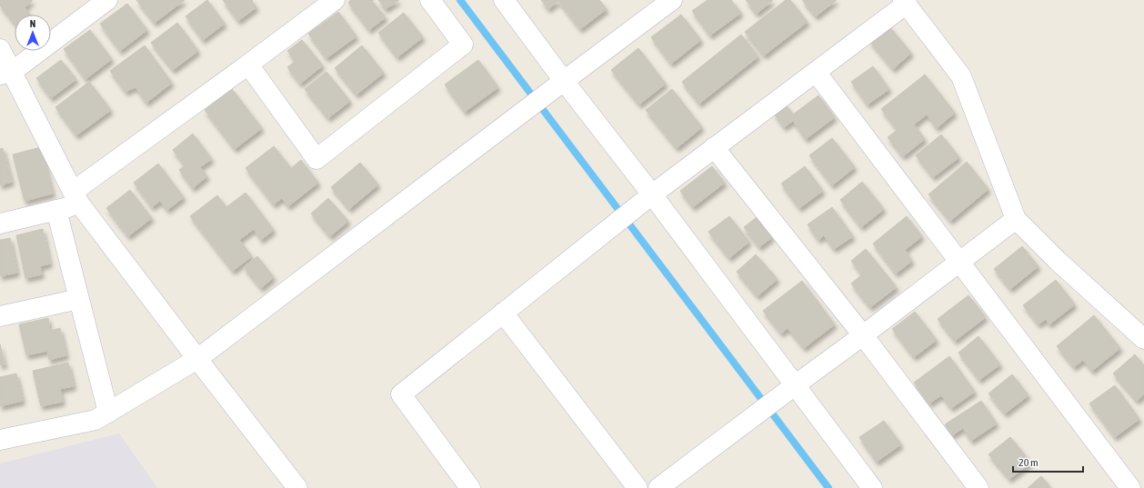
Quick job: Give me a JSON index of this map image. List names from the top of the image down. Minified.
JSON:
{"scale_bar":"20 m","north":"top"}
